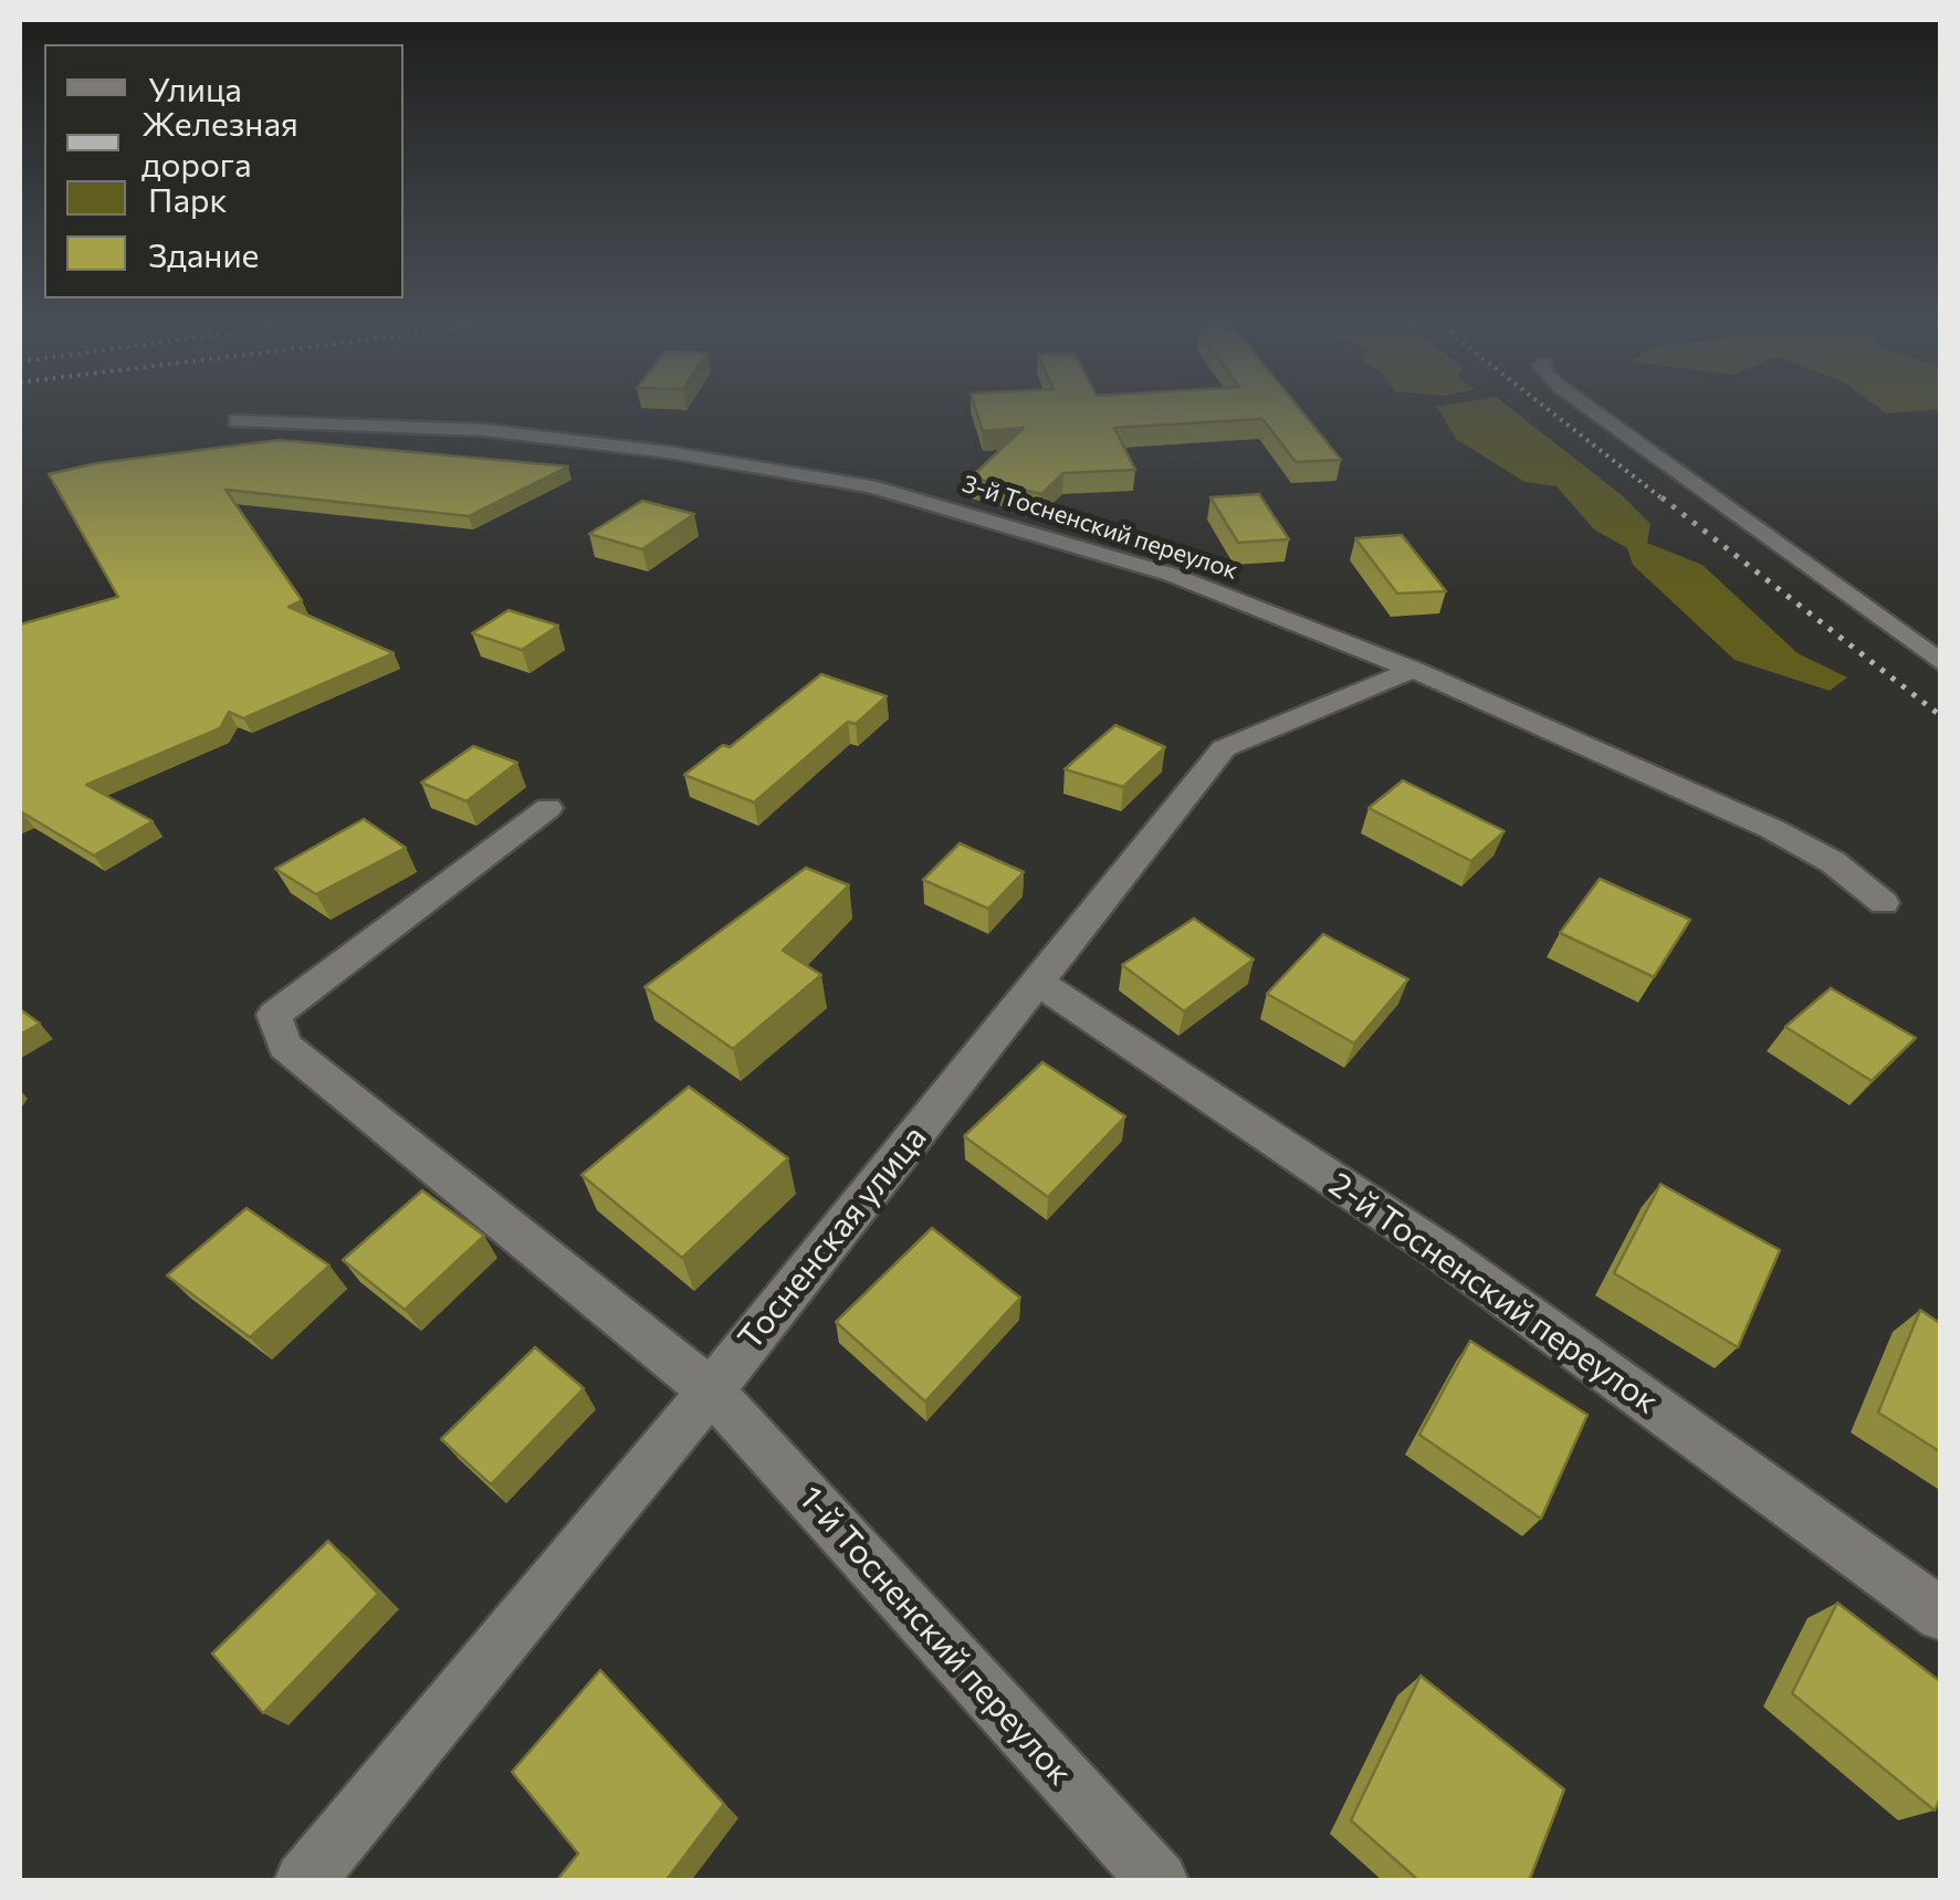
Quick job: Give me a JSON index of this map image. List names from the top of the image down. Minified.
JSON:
{"streets":{"street":["3-й Тосненский переулок","Тосненская улица","2-й Тосненский переулок","1-й Тосненский переулок"]},"crossings":[["3-й Тосненский переулок","Тосненская улица"],["Тосненская улица","2-й Тосненский переулок"],["Тосненская улица","1-й Тосненский переулок"]],"legend":["Улица","Железная дорога","Парк","Здание"]}
